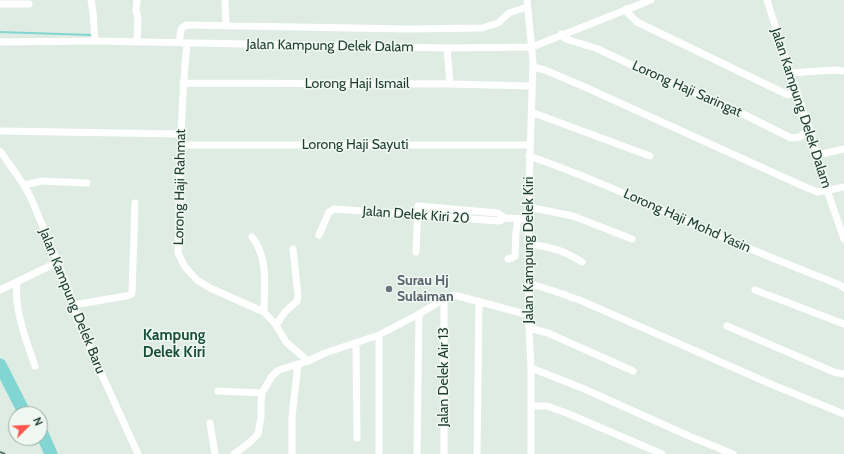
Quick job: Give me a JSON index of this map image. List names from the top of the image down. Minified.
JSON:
{"streets":{"street":["Jalan Kampung Delek Dalam","Lorong Haji Ismail","Lorong Haji Saringat","Lorong Haji Sayuti","Lorong Haji Rahmat","Jalan Delek Kiri 20","Lorong Haji Mohd Yasin","Jalan Kampung Delek Kiri","Jalan Kampung Delek Baru","Jalan Delek Air 13"]},"crossings":[["Jalan Kampung Delek Dalam","Lorong Haji Saringat"],["Jalan Kampung Delek Dalam","Lorong Haji Rahmat"],["Jalan Kampung Delek Dalam","Jalan Kampung Delek Kiri"],["Lorong Haji Ismail","Lorong Haji Rahmat"],["Lorong Haji Ismail","Jalan Kampung Delek Kiri"],["Lorong Haji Sayuti","Lorong Haji Rahmat"],["Lorong Haji Sayuti","Jalan Kampung Delek Kiri"],["Jalan Delek Kiri 20","Jalan Kampung Delek Kiri"],["Lorong Haji Mohd Yasin","Jalan Kampung Delek Kiri"]],"districts":["Kampung Delek Kiri"],"places":["Surau Hj Sulaiman"],"north":"top right"}
